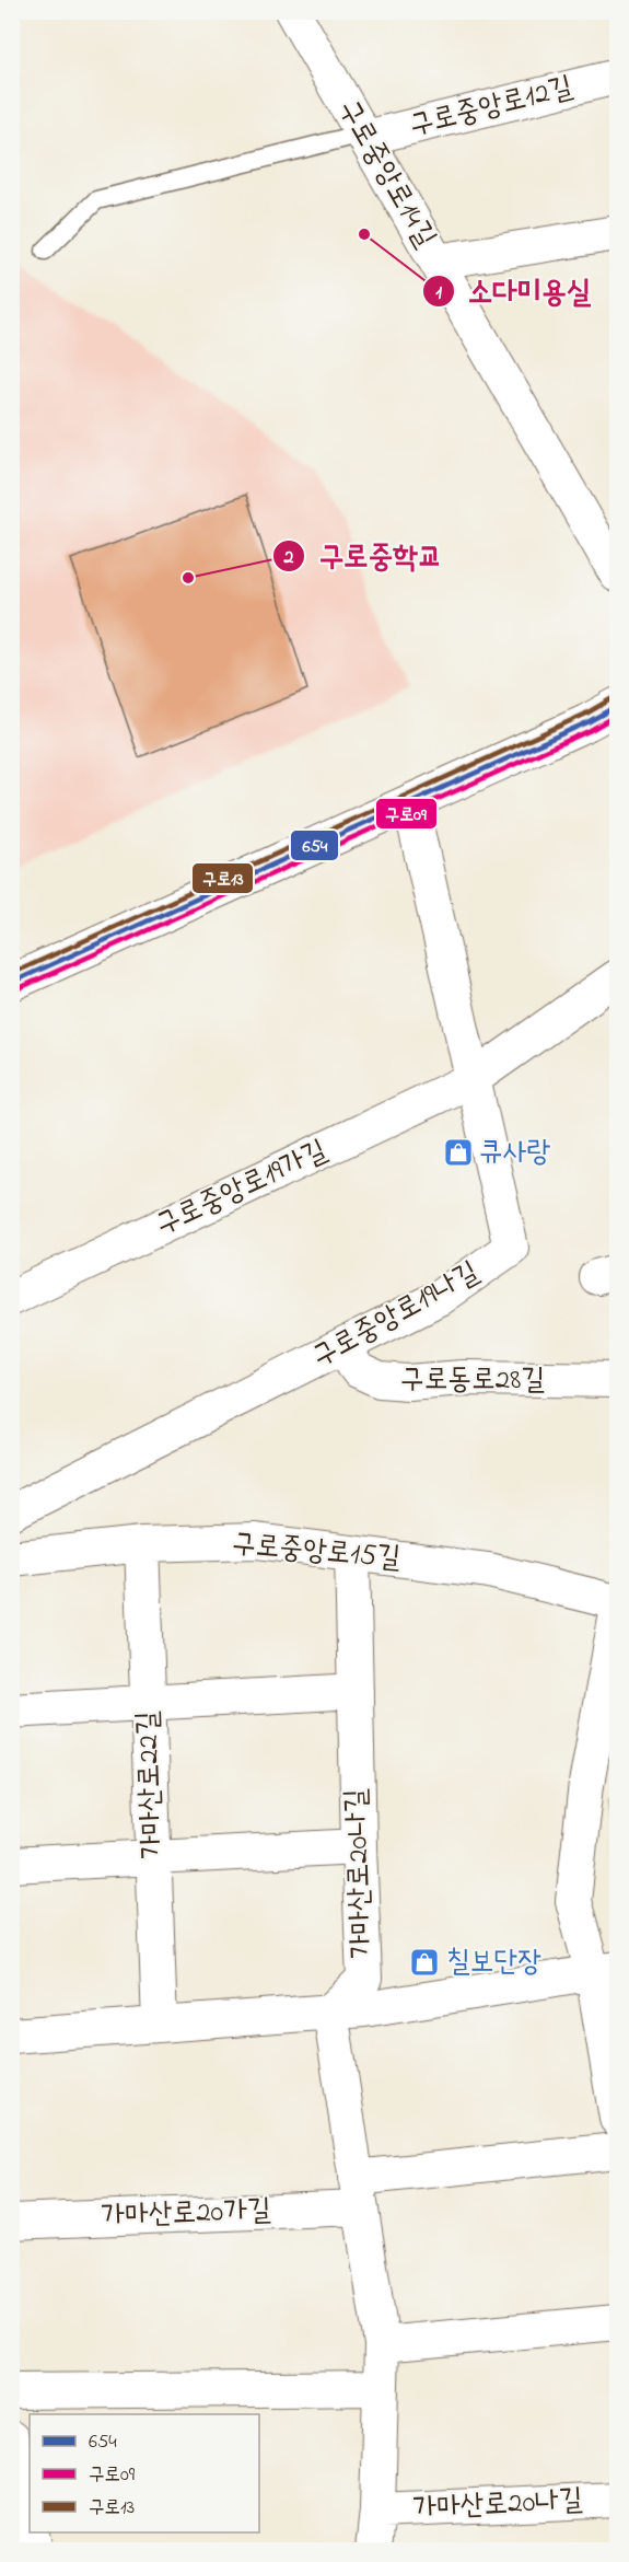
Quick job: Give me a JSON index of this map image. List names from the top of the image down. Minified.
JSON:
{"streets":{"street":["구로중앙로12길","구로중앙로14길","구로중앙로19가길","구로중앙로19나길","구로동로28길","구로중앙로15길","가마산로22길","가마산로20나길","가마산로20가길"]},"crossings":[["구로중앙로12길","구로중앙로14길"],["구로중앙로19가길","구로중앙로19나길"],["구로중앙로19나길","구로동로28길"],["구로중앙로15길","가마산로22길"],["구로중앙로15길","가마산로20나길"],["가마산로20나길","가마산로20가길"]],"places":{"other":["소다미용실","구로중학교"],"shop":["큐사랑","칠보단장"]},"lines":["transit line 구로13","transit line 654","transit line 구로09"],"legend":["654","구로09","구로13"]}
